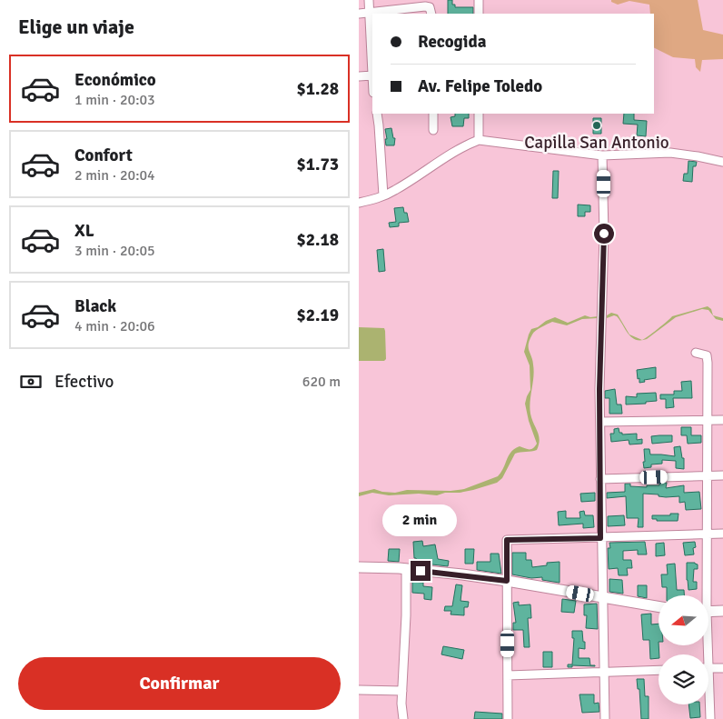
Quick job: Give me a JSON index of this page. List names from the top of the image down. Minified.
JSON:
{"places":["Capilla San Antonio"],"north":"left","page":{"heading":"Elige un viaje","banner":["Recogida","Av. Felipe Toledo"],"list":[{"name":"Económico","note":"1 min · 20:03","value":"$1.28"},{"name":"Confort","note":"2 min · 20:04","value":"$1.73"},{"name":"XL","note":"3 min · 20:05","value":"$2.18"},{"name":"Black","note":"4 min · 20:06","value":"$2.19"}],"pay":["Efectivo","620 m"],"bubble":"2 min","buttons":"Confirmar"}}
